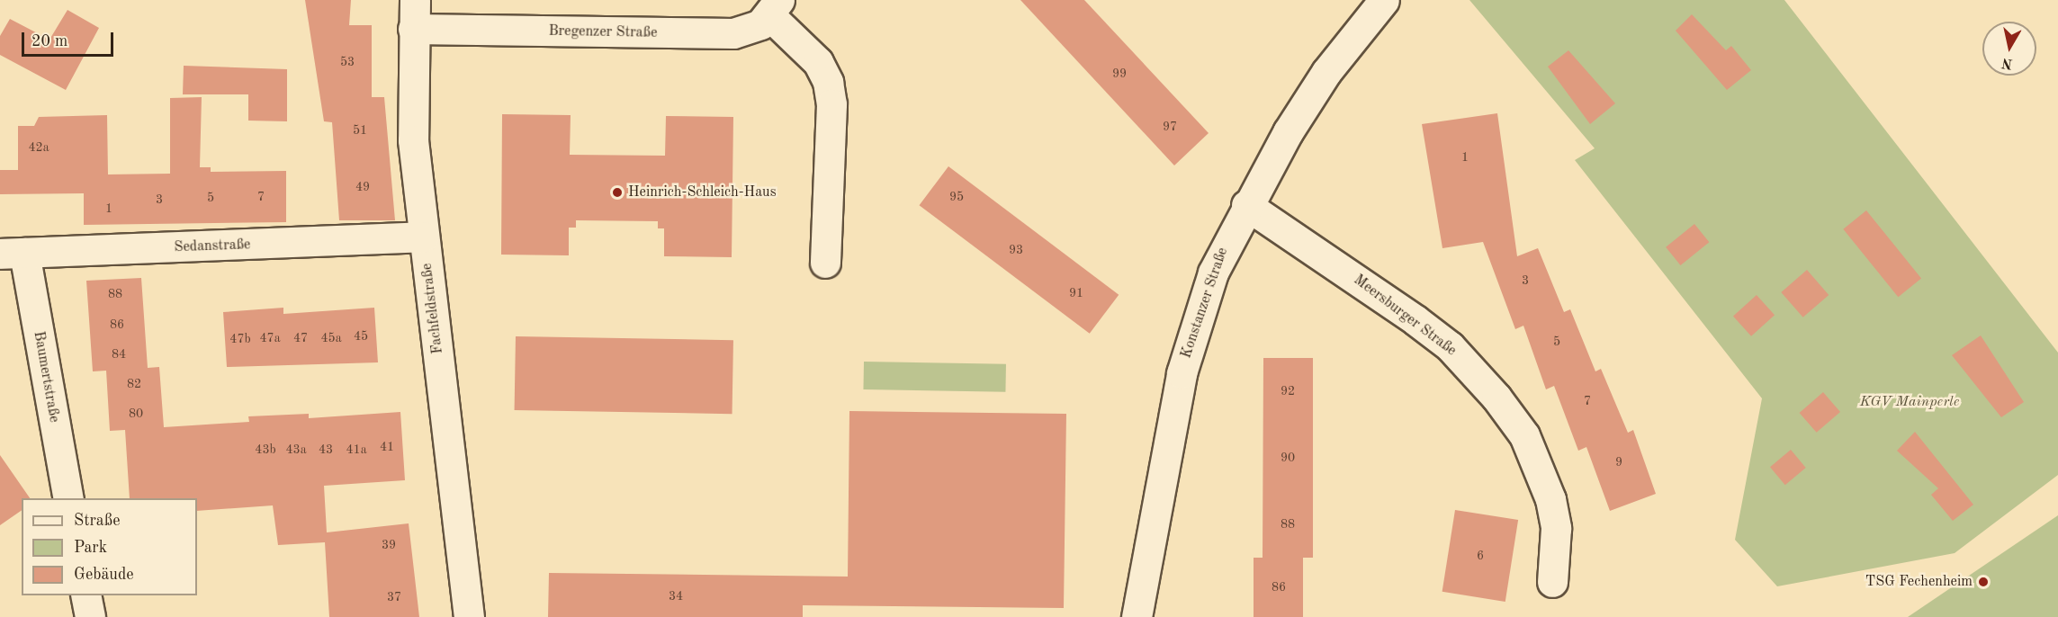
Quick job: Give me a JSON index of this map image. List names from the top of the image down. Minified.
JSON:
{"streets":{"street":["Bregenzer Straße","Sedanstraße","Konstanzer Straße","Fachfeldstraße","Meersburger Straße","Baumertstraße"]},"crossings":[["Bregenzer Straße","Fachfeldstraße"],["Sedanstraße","Fachfeldstraße"],["Sedanstraße","Baumertstraße"],["Konstanzer Straße","Meersburger Straße"]],"parks":["KGV Mainperle"],"places":["Heinrich-Schleich-Haus","TSG Fechenheim"],"house_numbers":["53","99","97","51","42a","1","49","7","95","5","3","1","93","3","91","88","86","45","47a","47","45a","47b","5","84","82","92","7","80","41","43b","43a","43","41a","90","9","88","39","6","86","34","37"],"legend":["Straße","Park","Gebäude"],"scale_bar":"20 m","north":"bottom"}
